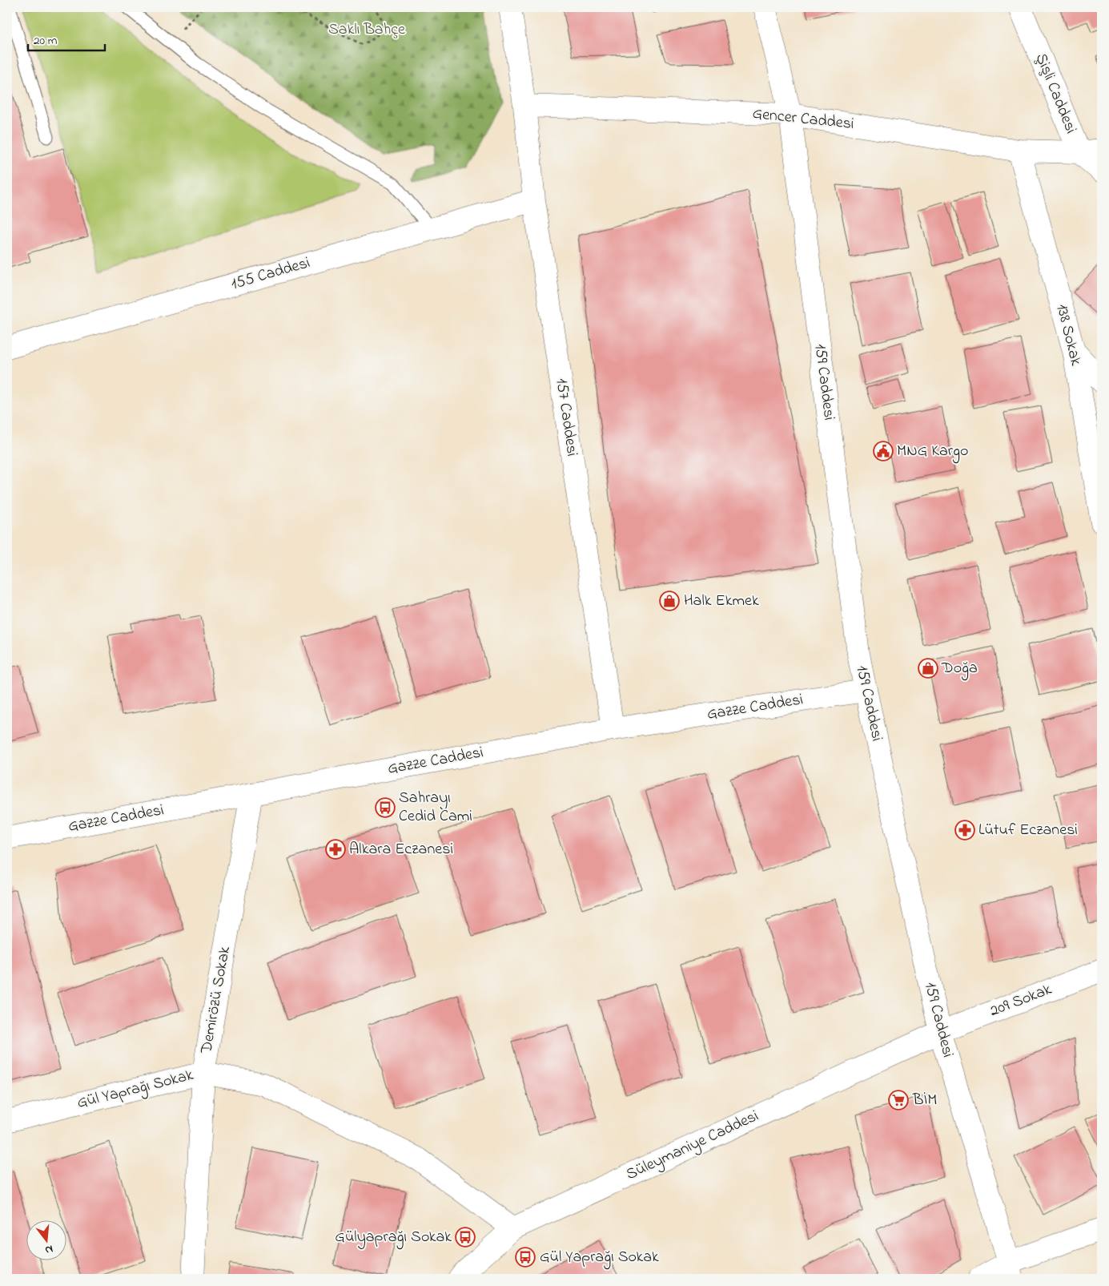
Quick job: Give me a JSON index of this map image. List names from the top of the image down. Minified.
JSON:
{"streets":{"street":["Şişli Caddesi","Gencer Caddesi","155 Caddesi","138 Sokak","159 Caddesi","157 Caddesi","Gazze Caddesi","Demirözü Sokak","209 Sokak","Gül Yaprağı Sokak","Süleymaniye Caddesi"]},"crossings":[["Şişli Caddesi","Gencer Caddesi"],["Gencer Caddesi","138 Sokak"],["Gencer Caddesi","159 Caddesi"],["Gencer Caddesi","157 Caddesi"],["155 Caddesi","157 Caddesi"],["159 Caddesi","Gazze Caddesi"],["159 Caddesi","209 Sokak"],["159 Caddesi","Süleymaniye Caddesi"],["157 Caddesi","Gazze Caddesi"],["Gazze Caddesi","Demirözü Sokak"],["Demirözü Sokak","Gül Yaprağı Sokak"],["209 Sokak","Süleymaniye Caddesi"],["Gül Yaprağı Sokak","Süleymaniye Caddesi"]],"parks":["Saklı Bahçe"],"places":{"public building":["MNG Kargo"],"shop":["Halk Ekmek","Doğa"],"bus stop":["Sahrayı Cedid Cami","Gülyaprağı Sokak","Gül Yaprağı Sokak"],"pharmacy":["Lütuf Eczanesi","Alkara Eczanesi"],"supermarket":["BİM"]},"scale_bar":"20 m","north":"bottom"}
